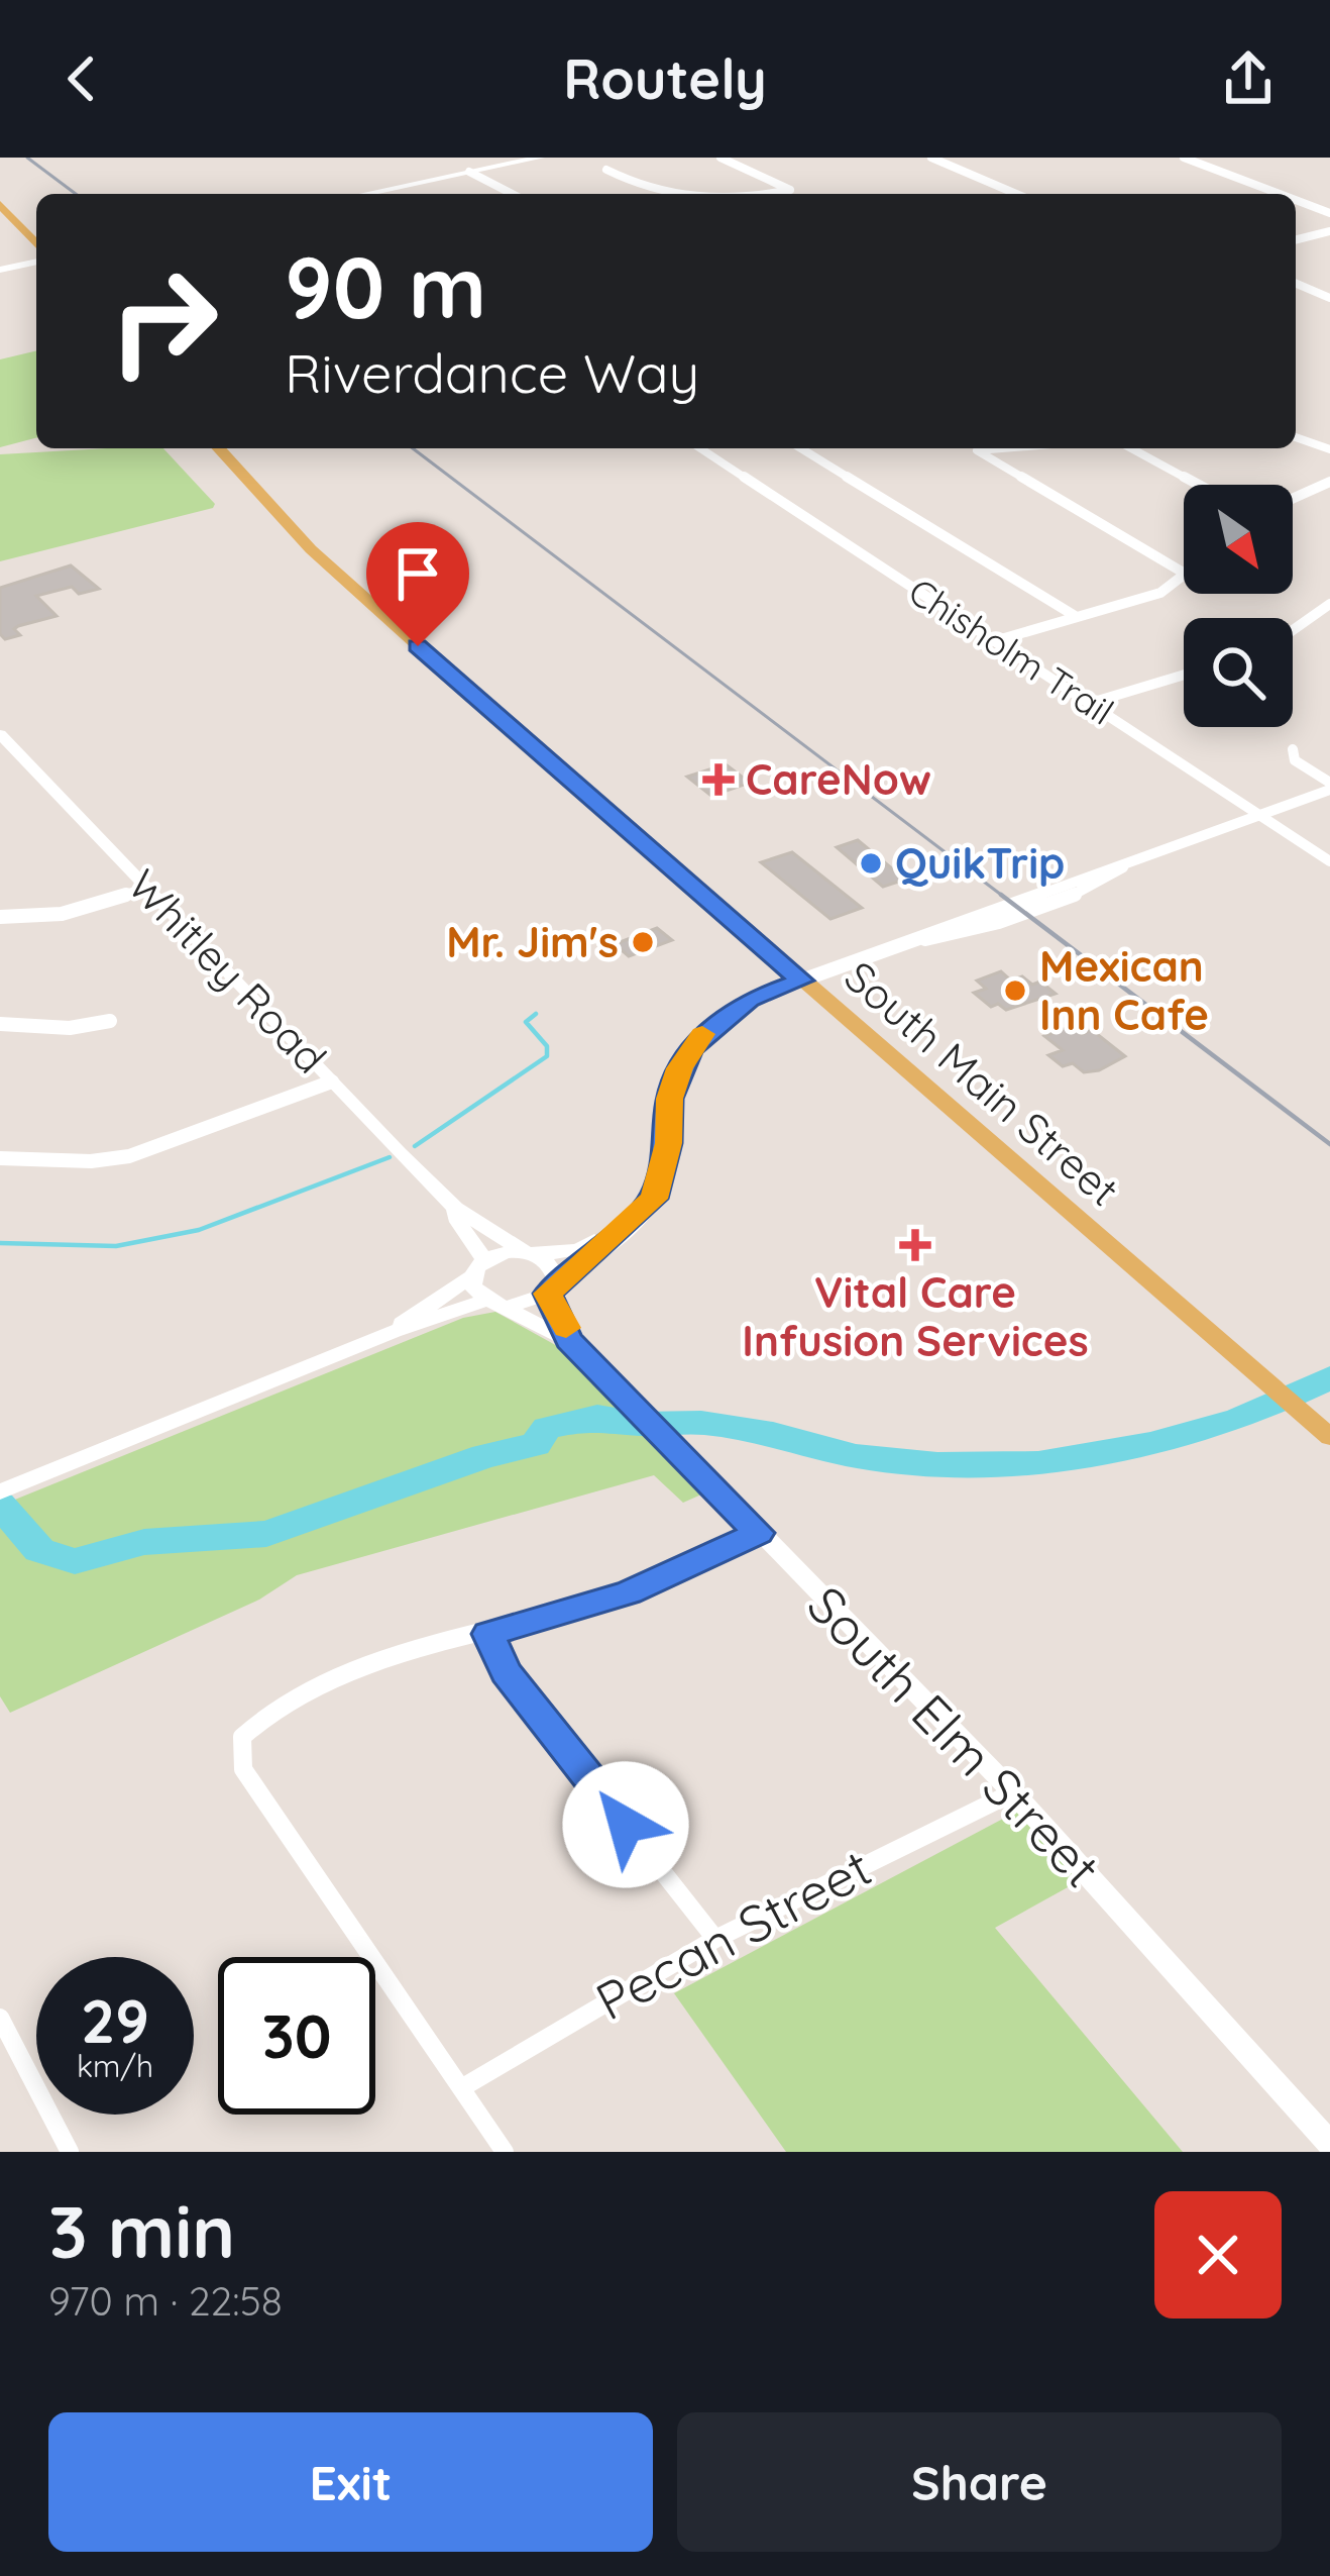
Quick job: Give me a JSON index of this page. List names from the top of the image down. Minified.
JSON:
{"streets":{"main road":["South Main Street"],"street":["Chisholm Trail","Whitley Road","South Elm Street","Pecan Street"]},"crossings":[["Whitley Road","South Elm Street"],["South Elm Street","Pecan Street"]],"places":{"health":["CareNow","Vital Care Infusion Services"],"other":["QuikTrip","Mr. Jim's","Mexican Inn Cafe"]},"north":"bottom right","page":{"header":"Routely","turn":["90 m","Riverdance Way"],"speed":"29 km/h","limit":"30","heading":["3 min","970 m · 22:58"],"buttons":["Exit","Share"]}}
